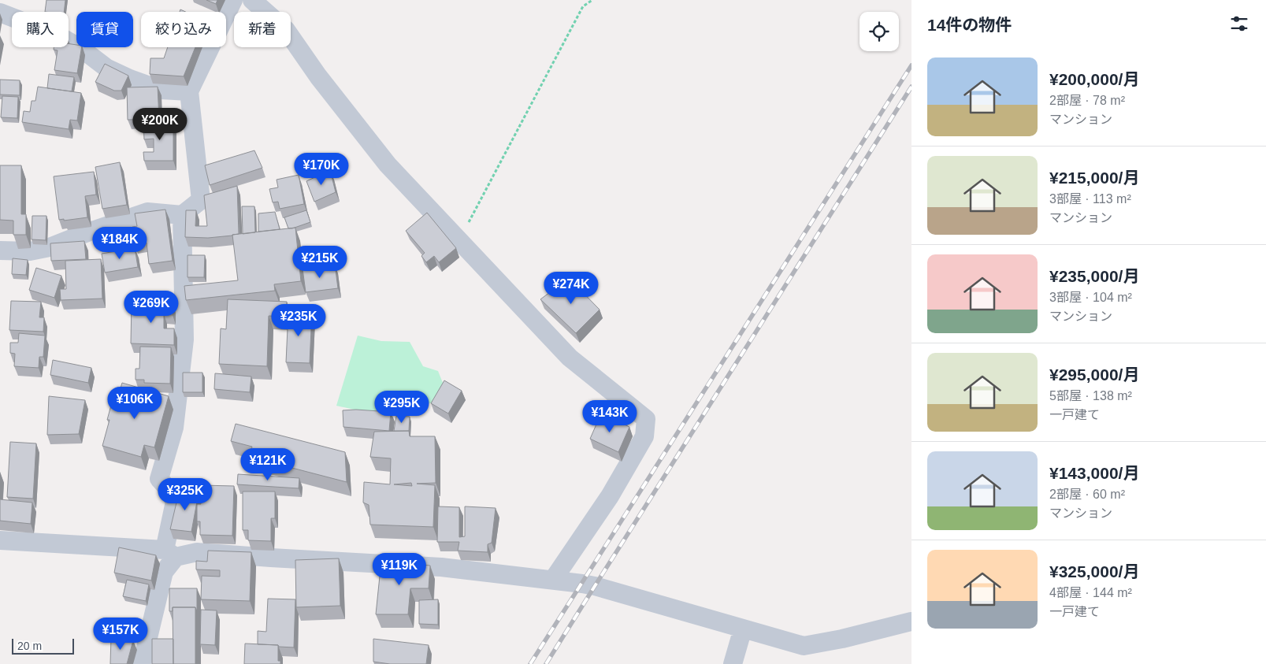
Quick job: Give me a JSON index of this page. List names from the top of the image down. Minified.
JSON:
{"scale_bar":"20 m","page":{"heading":"14件の物件","chip":["購入","賃貸","絞り込み","新着"],"list":[{"name":"¥200,000/月","note":"2部屋 · 78 m² · マンション"},{"name":"¥215,000/月","note":"3部屋 · 113 m² · マンション"},{"name":"¥235,000/月","note":"3部屋 · 104 m² · マンション"},{"name":"¥295,000/月","note":"5部屋 · 138 m² · 一戸建て"},{"name":"¥143,000/月","note":"2部屋 · 60 m² · マンション"},{"name":"¥325,000/月","note":"4部屋 · 144 m² · 一戸建て"}],"price":["¥200K","¥170K","¥184K","¥215K","¥274K","¥269K","¥235K","¥106K","¥295K","¥143K","¥121K","¥325K","¥119K","¥157K"],"scale":"20 m"}}
